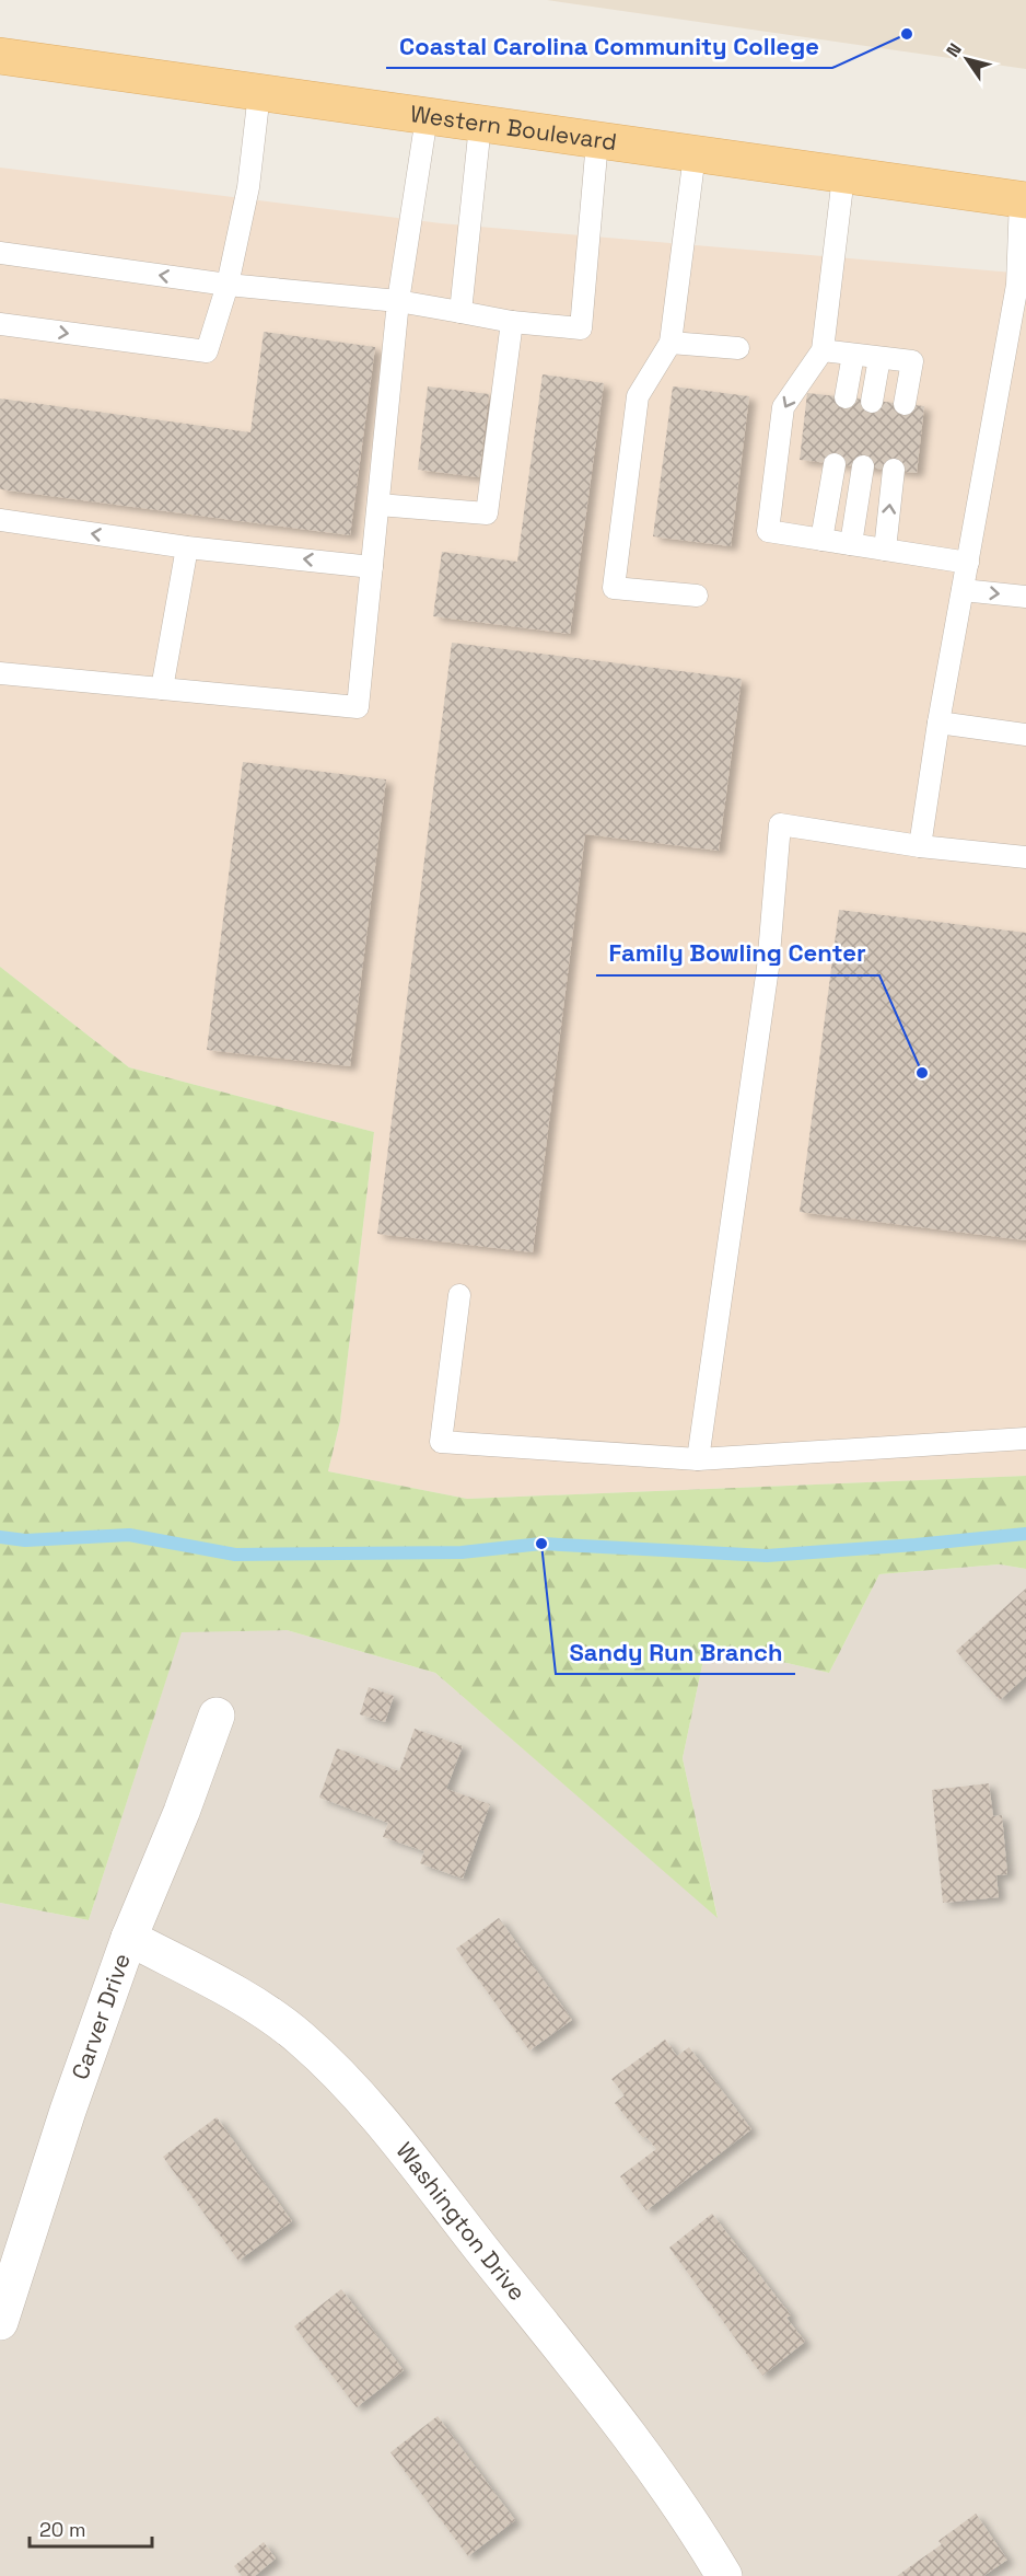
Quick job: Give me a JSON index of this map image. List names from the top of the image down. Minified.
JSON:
{"streets":{"main road":["Western Boulevard"],"street":["Carver Drive","Washington Drive"]},"crossings":[["Carver Drive","Washington Drive"]],"places":["Coastal Carolina Community College","Family Bowling Center","Sandy Run Branch"],"scale_bar":"20 m","north":"top left"}
